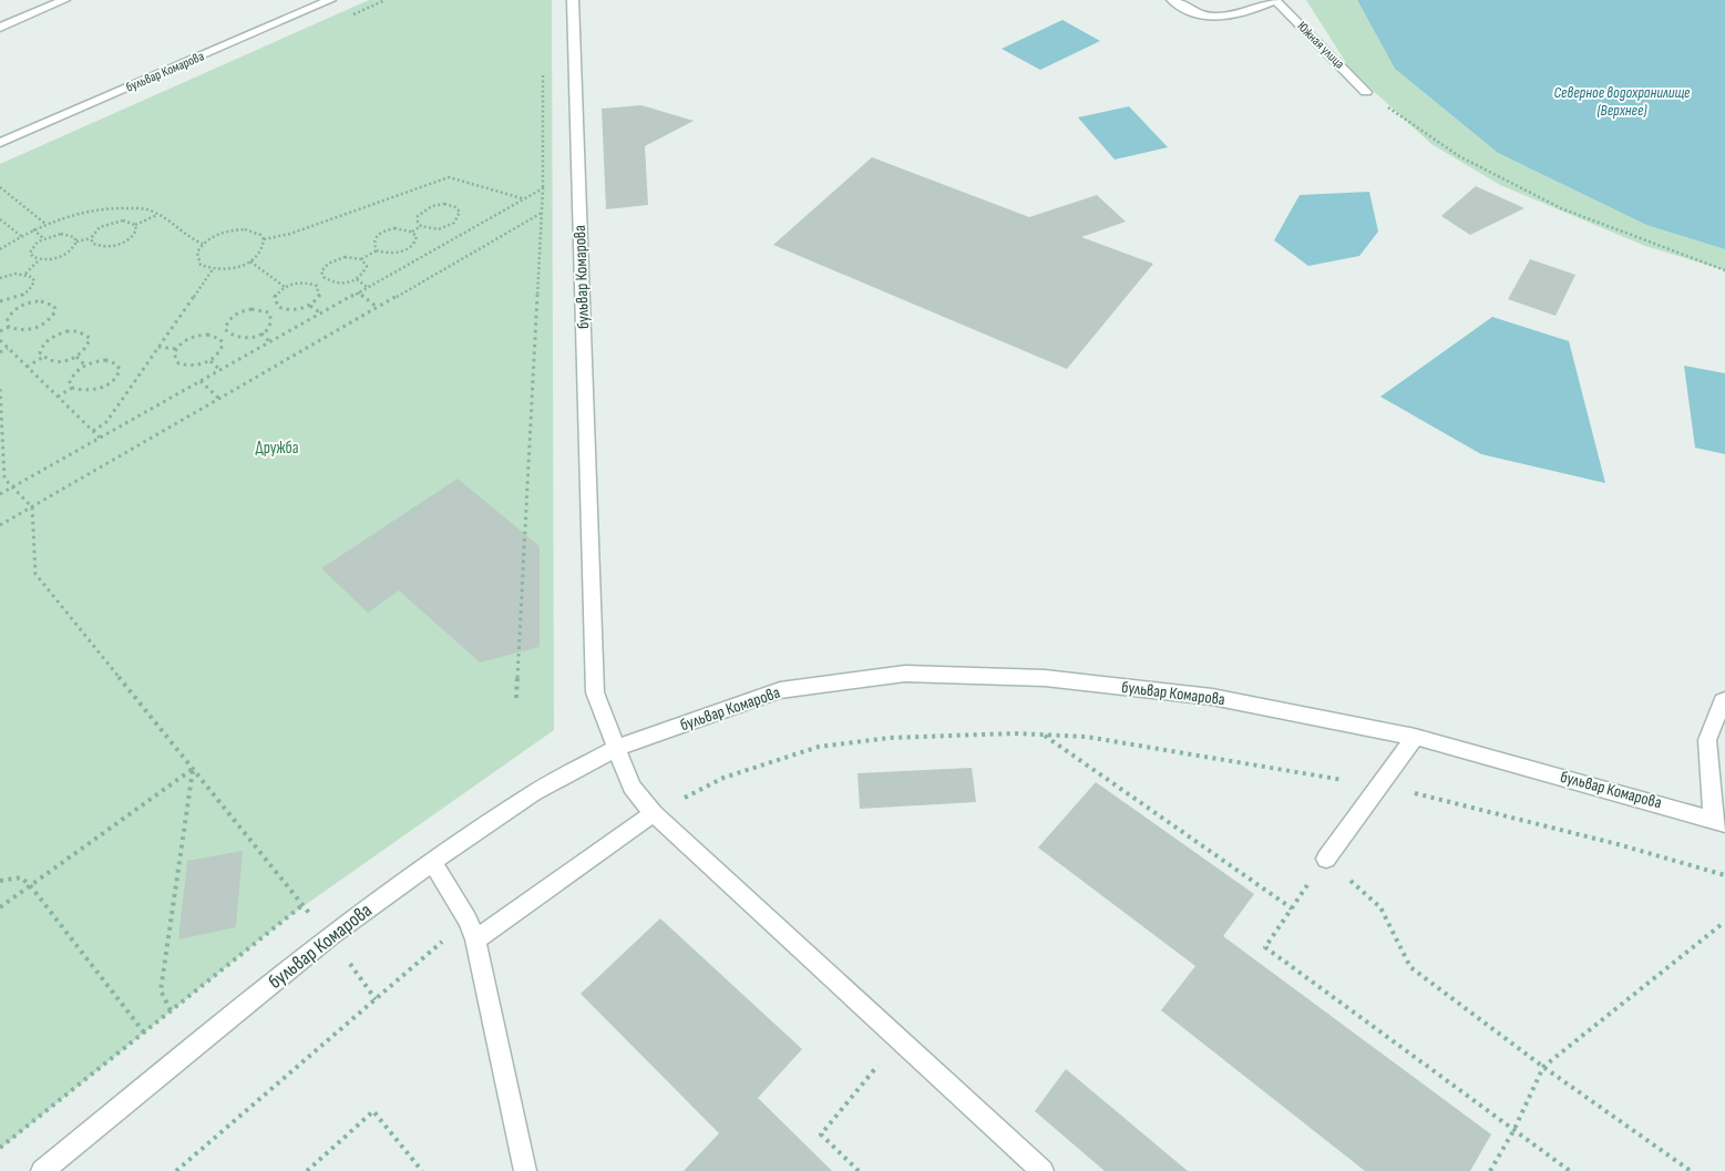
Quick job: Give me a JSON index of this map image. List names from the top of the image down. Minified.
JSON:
{"streets":{"street":["Южная улица","бульвар Комарова"]},"water":["Северное водохранилище (Верхнее)"],"parks":["Дружба"]}
